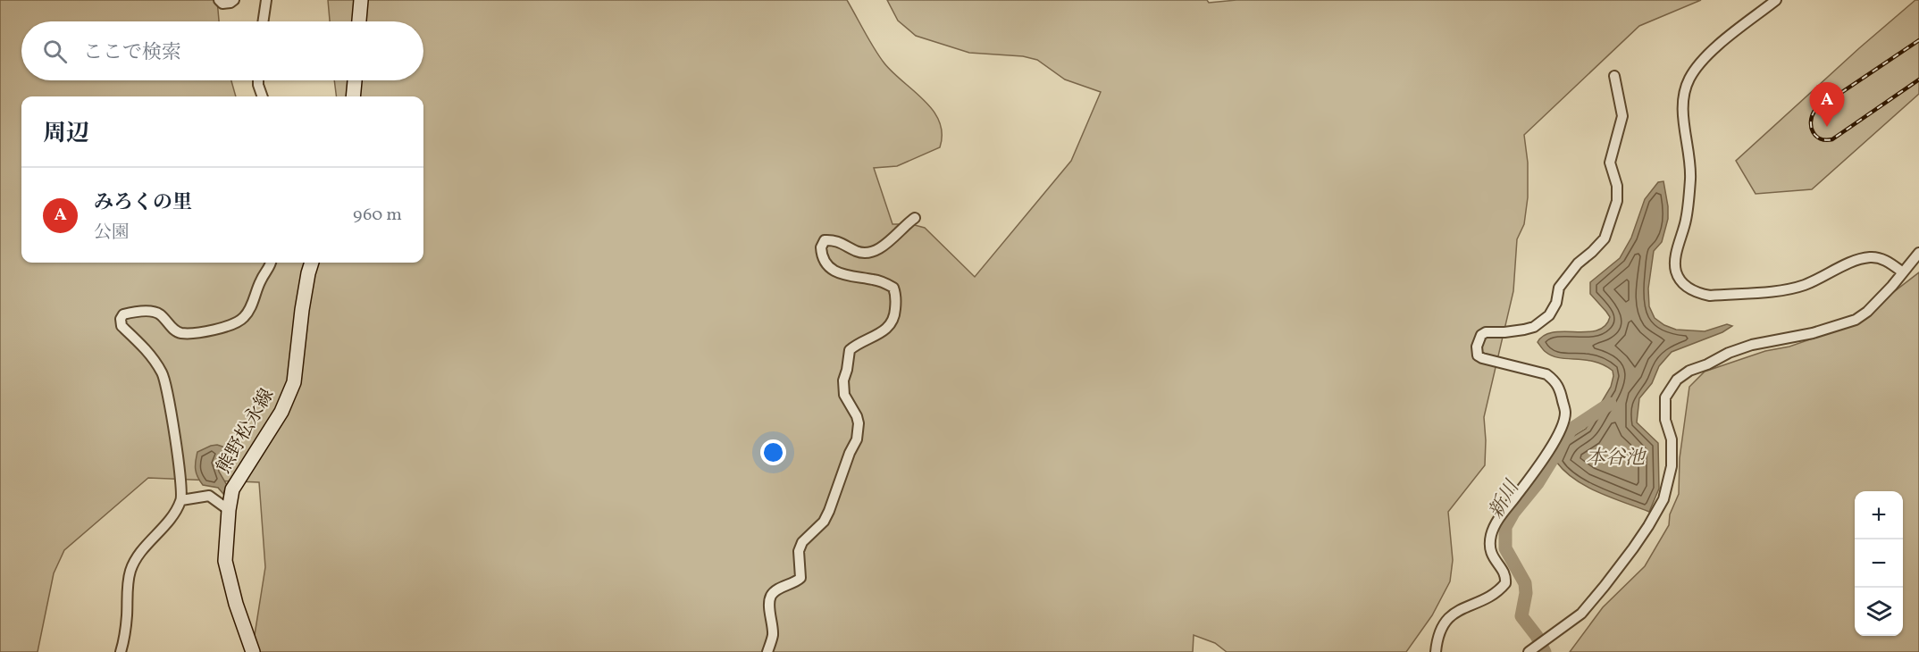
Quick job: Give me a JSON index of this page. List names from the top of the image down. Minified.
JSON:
{"streets":{"main road":["熊野松永線"]},"water":["本谷池","新川"],"page":{"search":"ここで検索","pins":"A","heading":"周辺","list":[{"mark":"A","name":"みろくの里","note":"公園","value":"960 m"}],"map_buttons":["+","−"]}}
